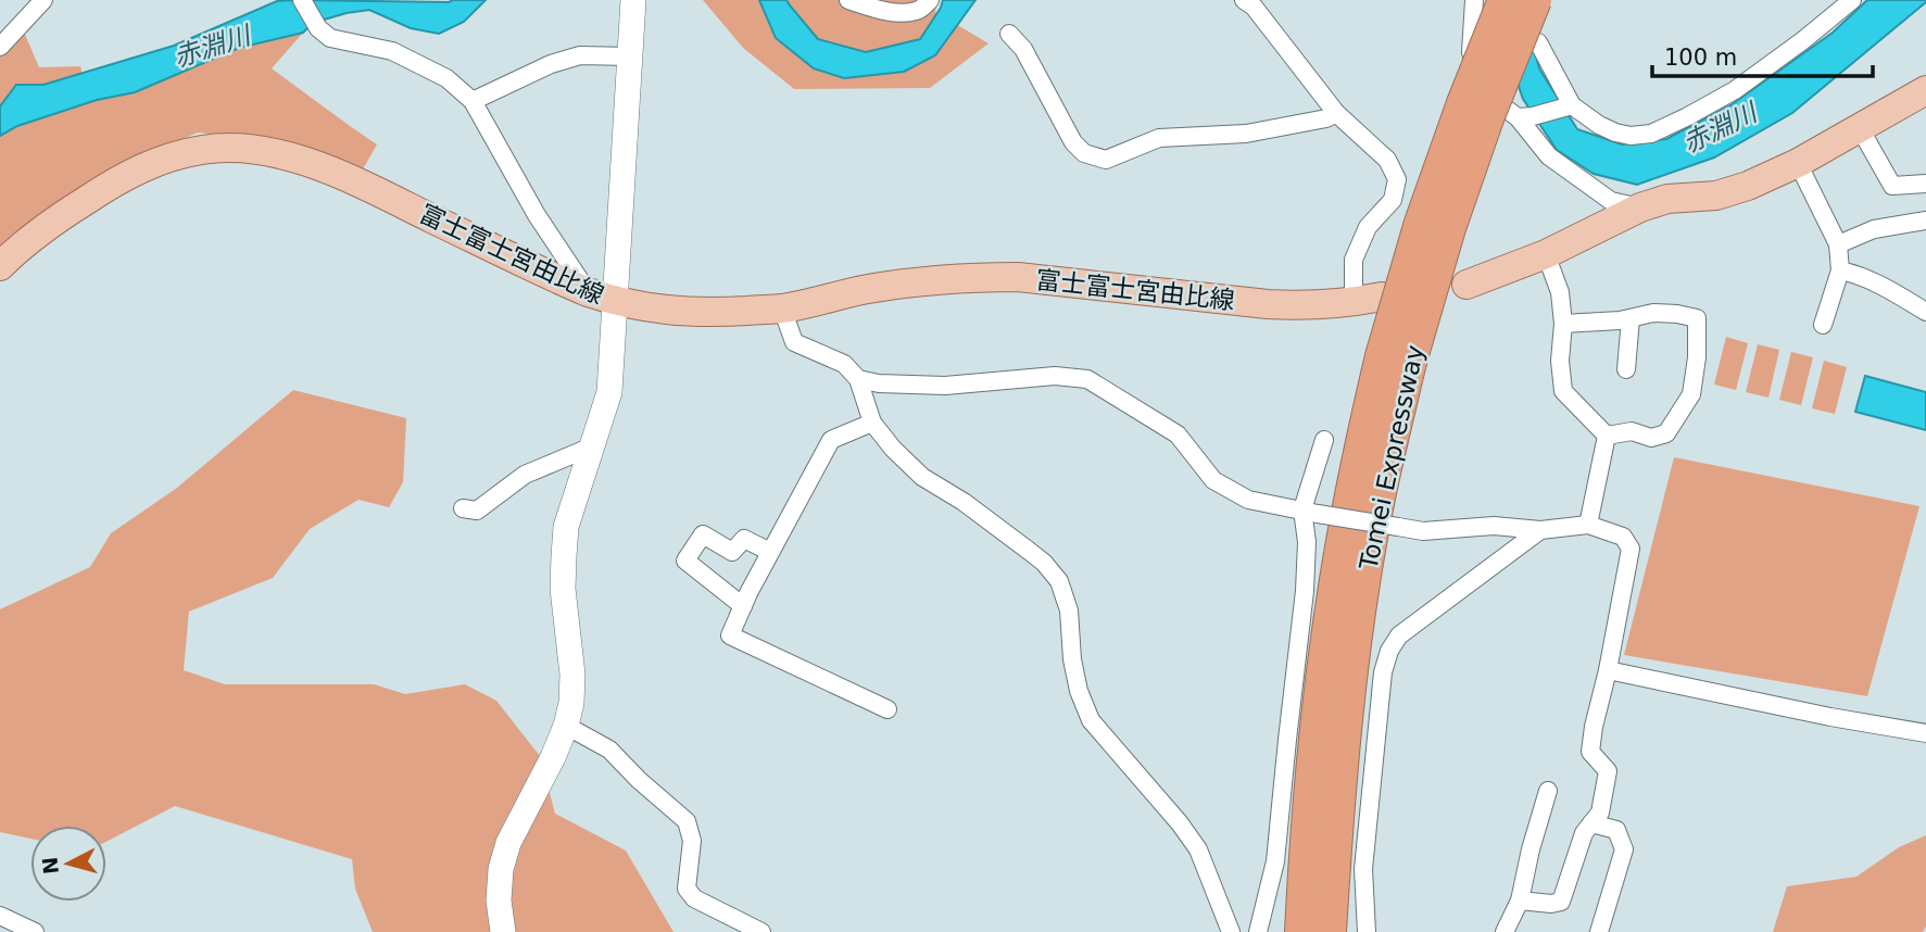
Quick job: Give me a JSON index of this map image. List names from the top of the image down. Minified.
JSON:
{"streets":{"highway":["Tomei Expressway"],"main road":["富士富士宮由比線"]},"water":["赤淵川"],"scale_bar":"100 m","north":"left"}
